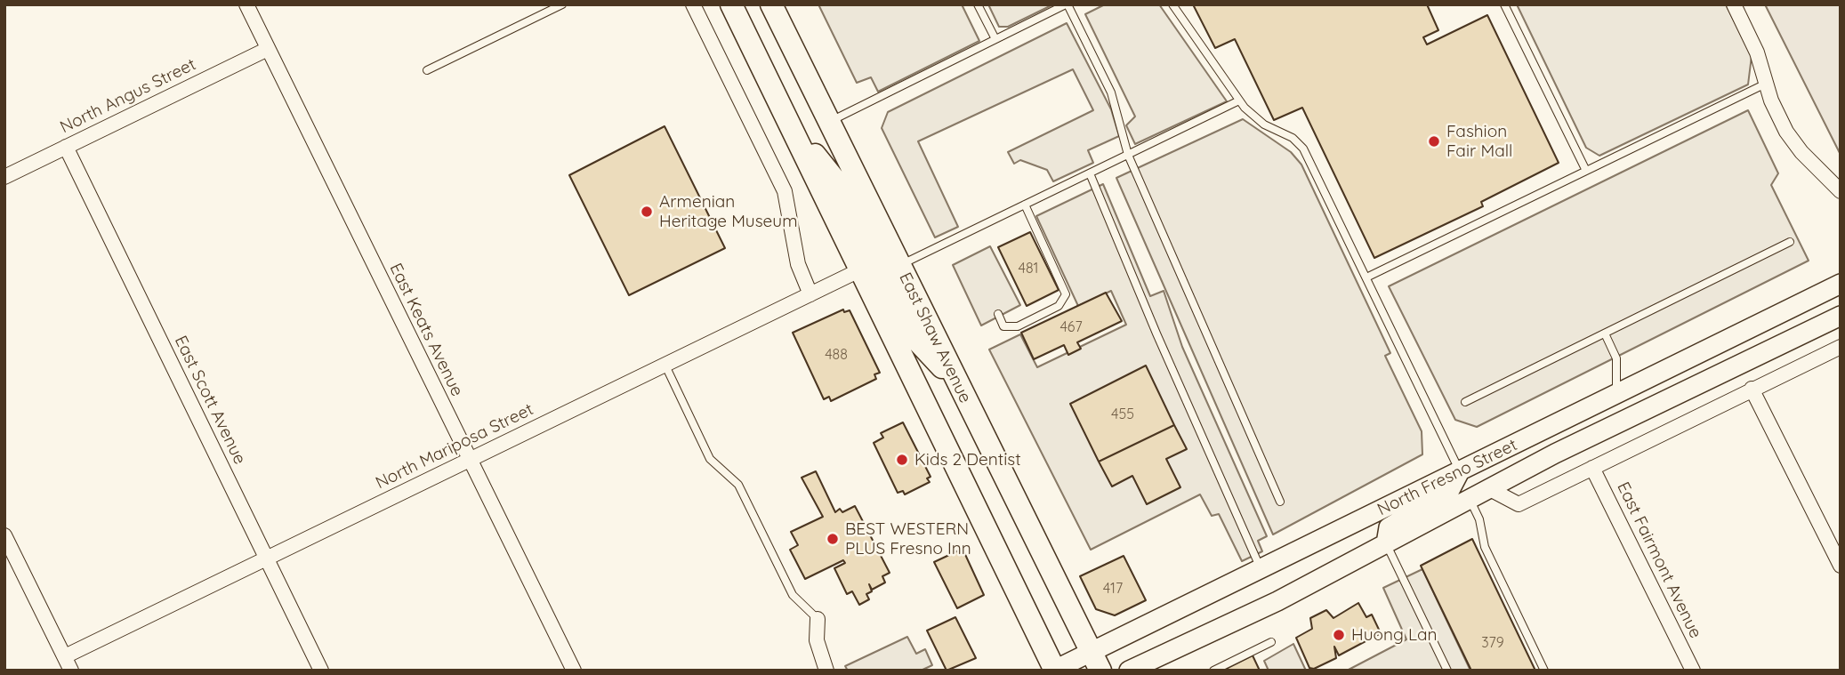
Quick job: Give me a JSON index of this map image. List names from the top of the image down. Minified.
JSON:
{"streets":{"main road":["East Shaw Avenue","North Fresno Street"],"street":["North Angus Street","East Keats Avenue","East Scott Avenue","North Mariposa Street","East Fairmont Avenue"]},"crossings":[["North Angus Street","East Keats Avenue"],["North Angus Street","East Scott Avenue"],["East Keats Avenue","North Mariposa Street"],["East Shaw Avenue","North Fresno Street"],["East Scott Avenue","North Mariposa Street"]],"places":["Fashion Fair Mall","Armenian Heritage Museum","Kids 2 Dentist","BEST WESTERN PLUS Fresno Inn","Huong Lan"],"house_numbers":["481","467","488","455","417","379"]}
